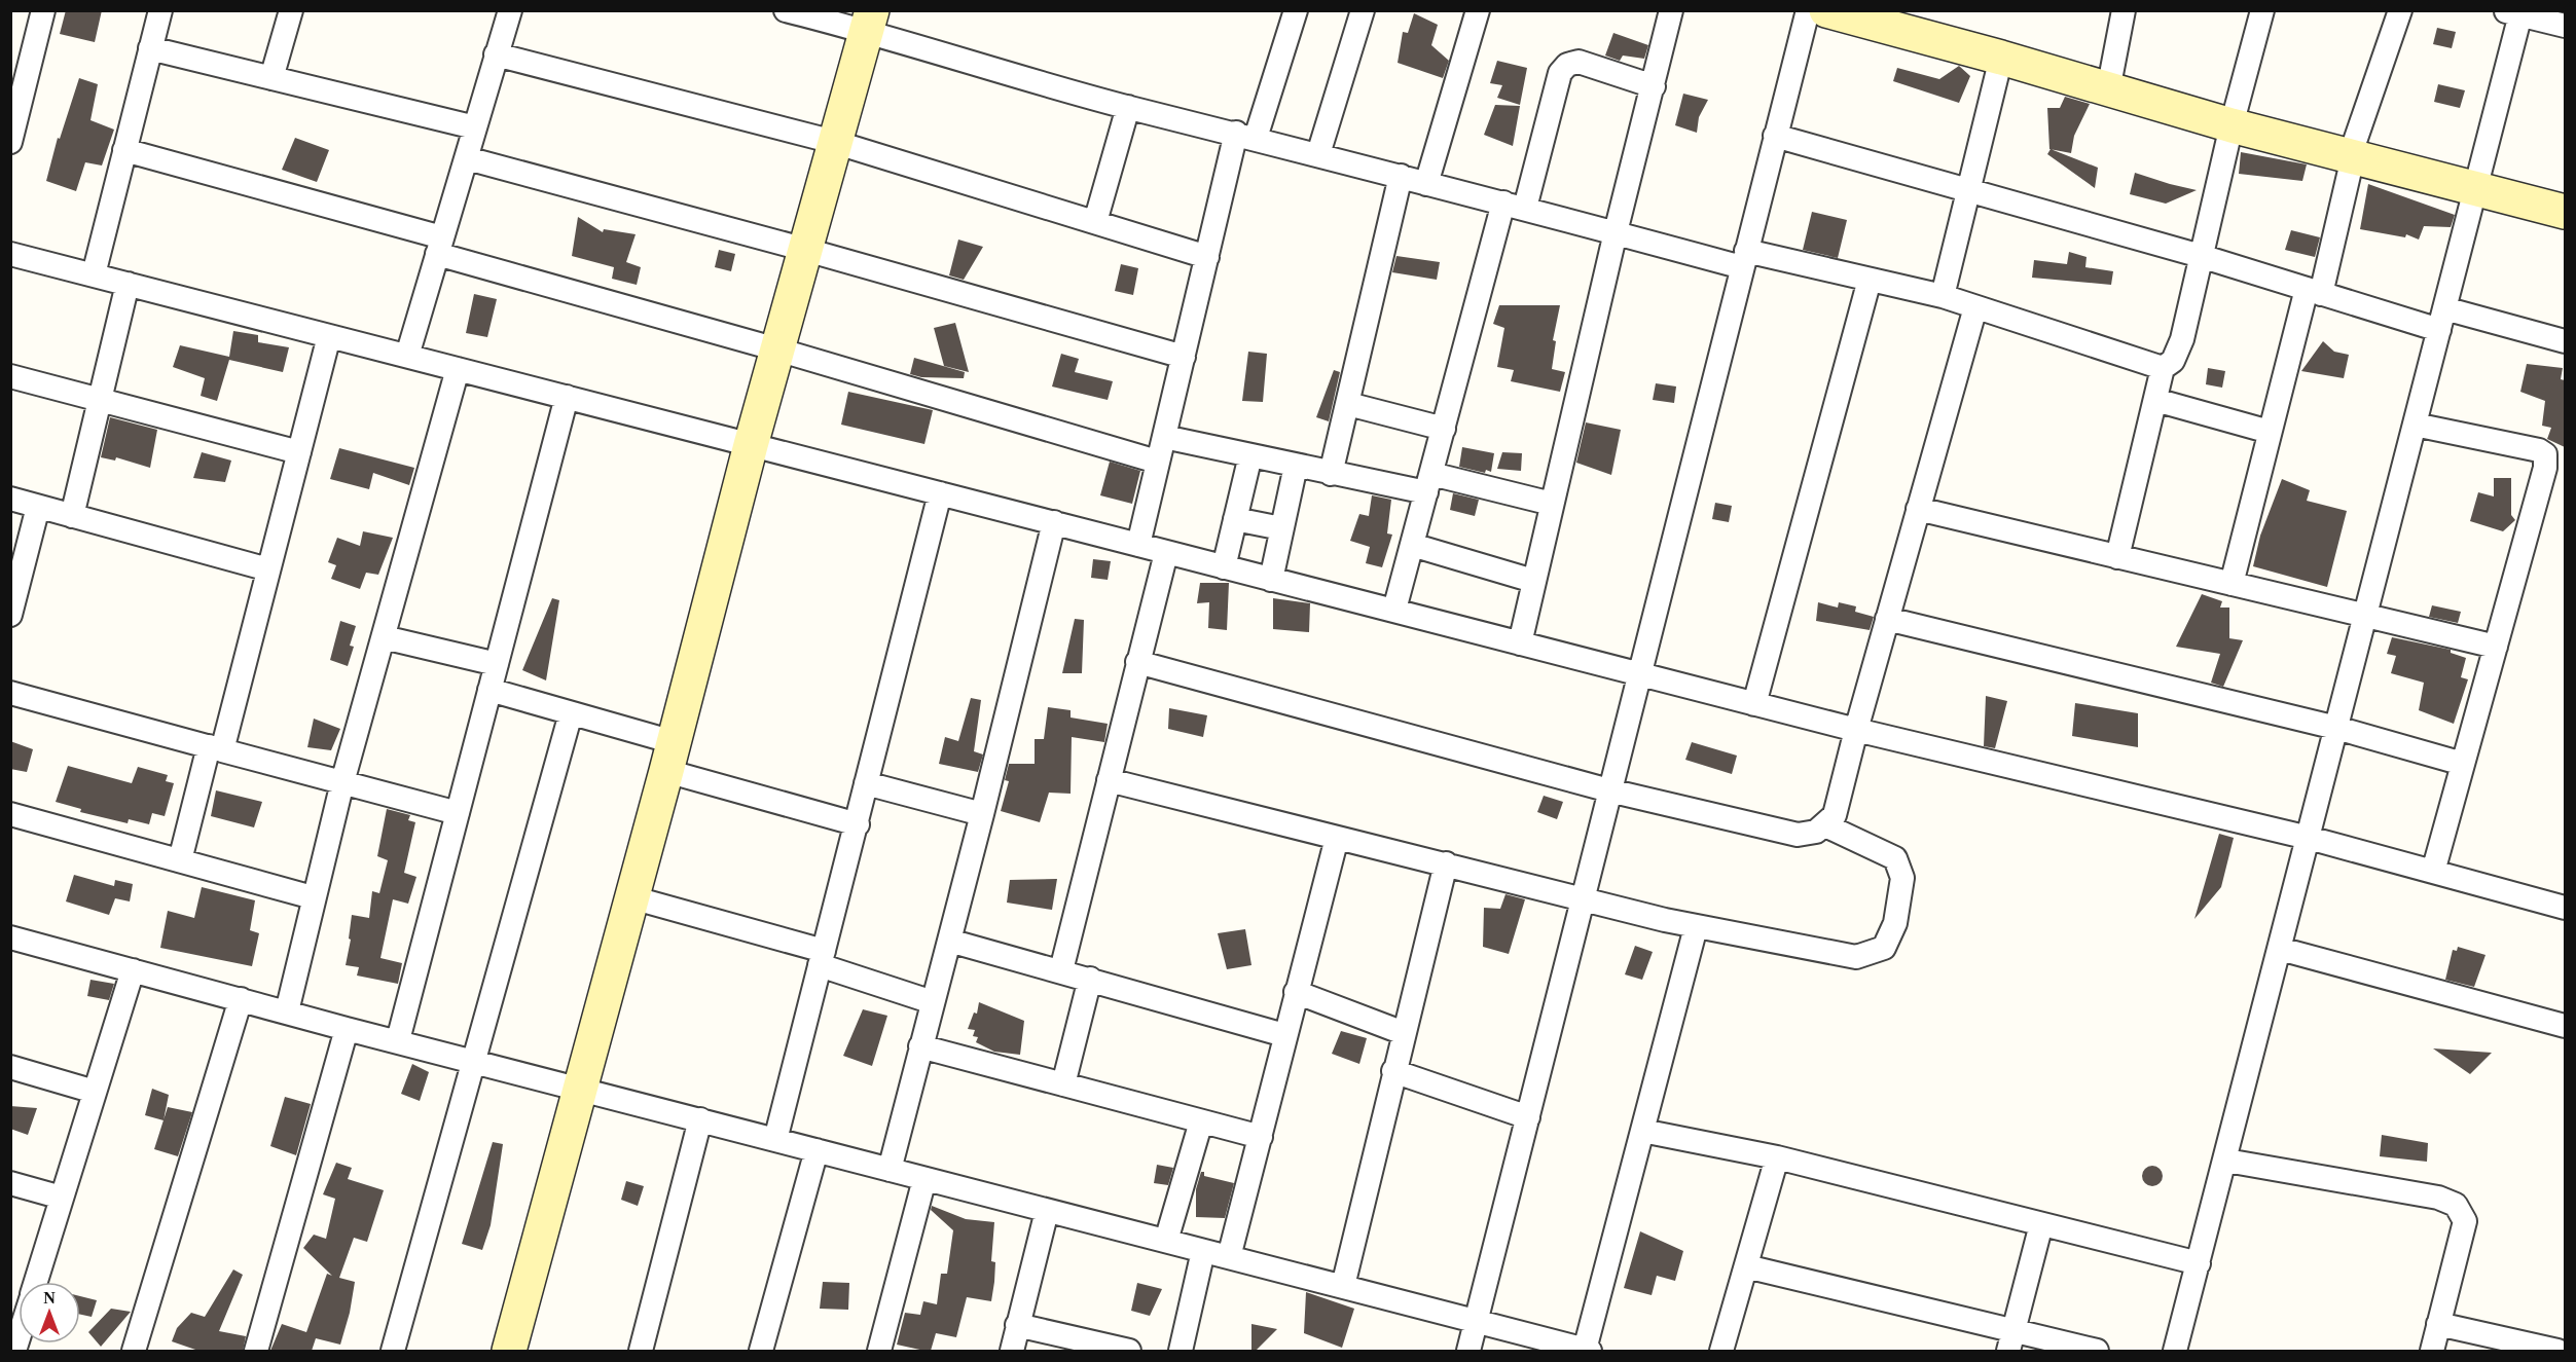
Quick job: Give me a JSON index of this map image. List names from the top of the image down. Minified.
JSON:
{"north":"top"}
